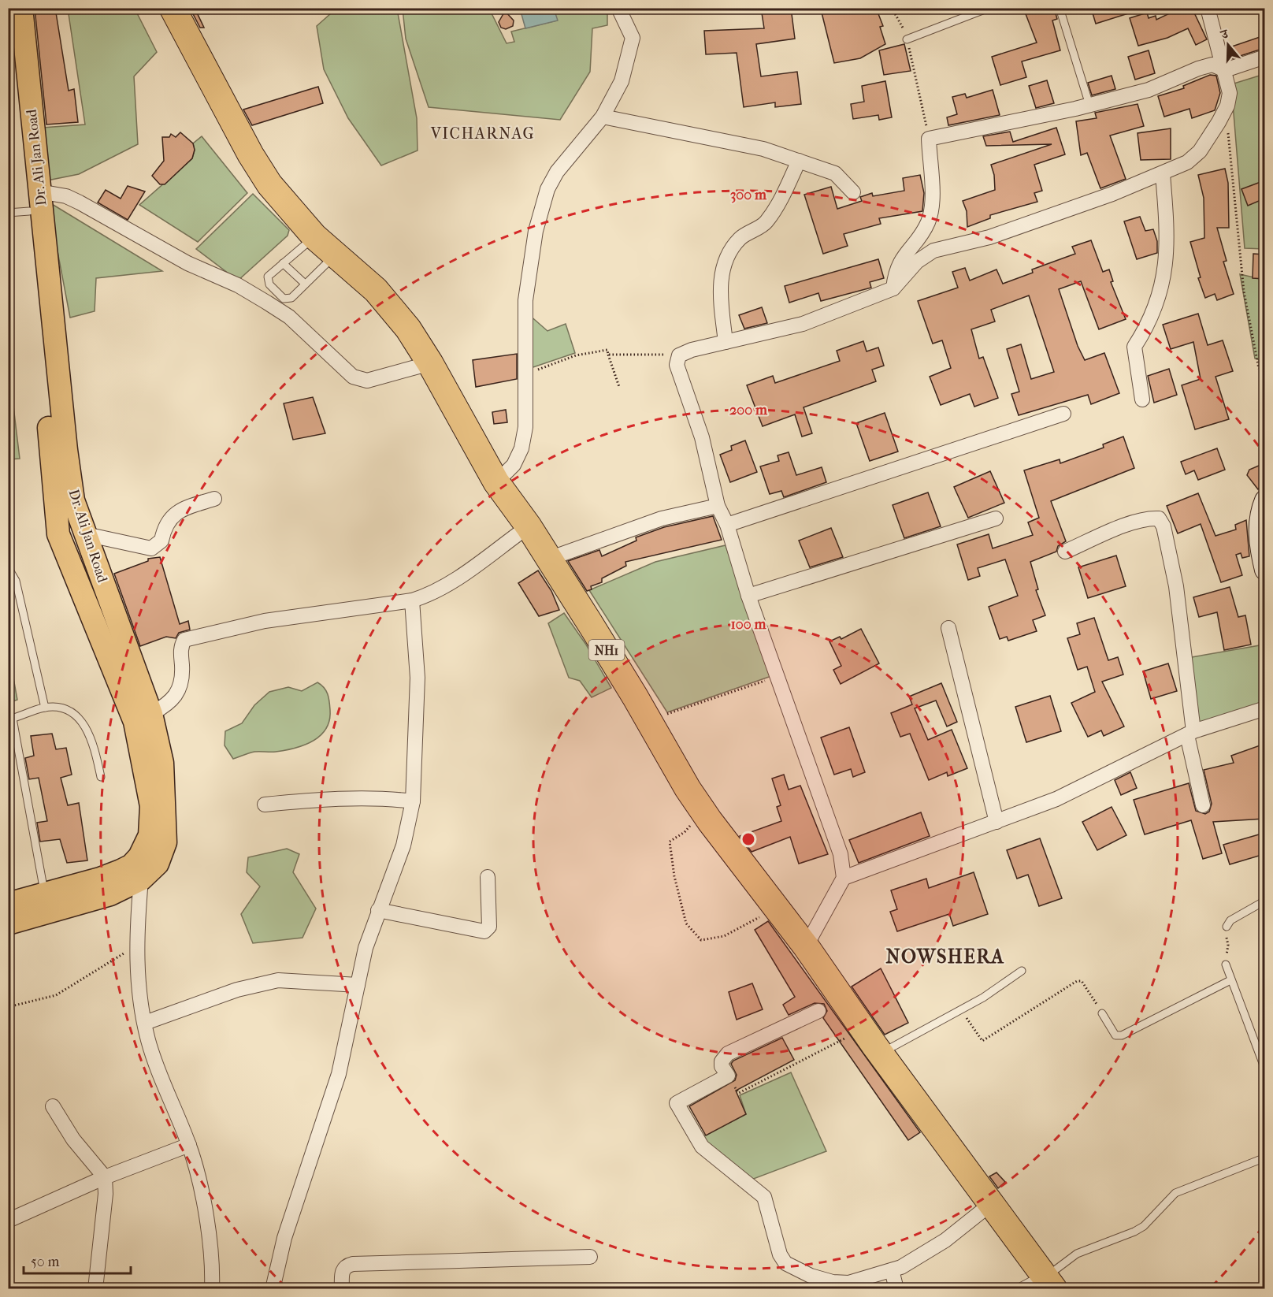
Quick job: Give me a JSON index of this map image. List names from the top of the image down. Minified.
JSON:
{"streets":{"highway":["NH1"],"main road":["Dr. Ali Jan Road"]},"districts":["VICHARNAG","NOWSHERA"],"scale_bar":"50 m","north":"top","rings":["300 m","200 m","100 m"]}
